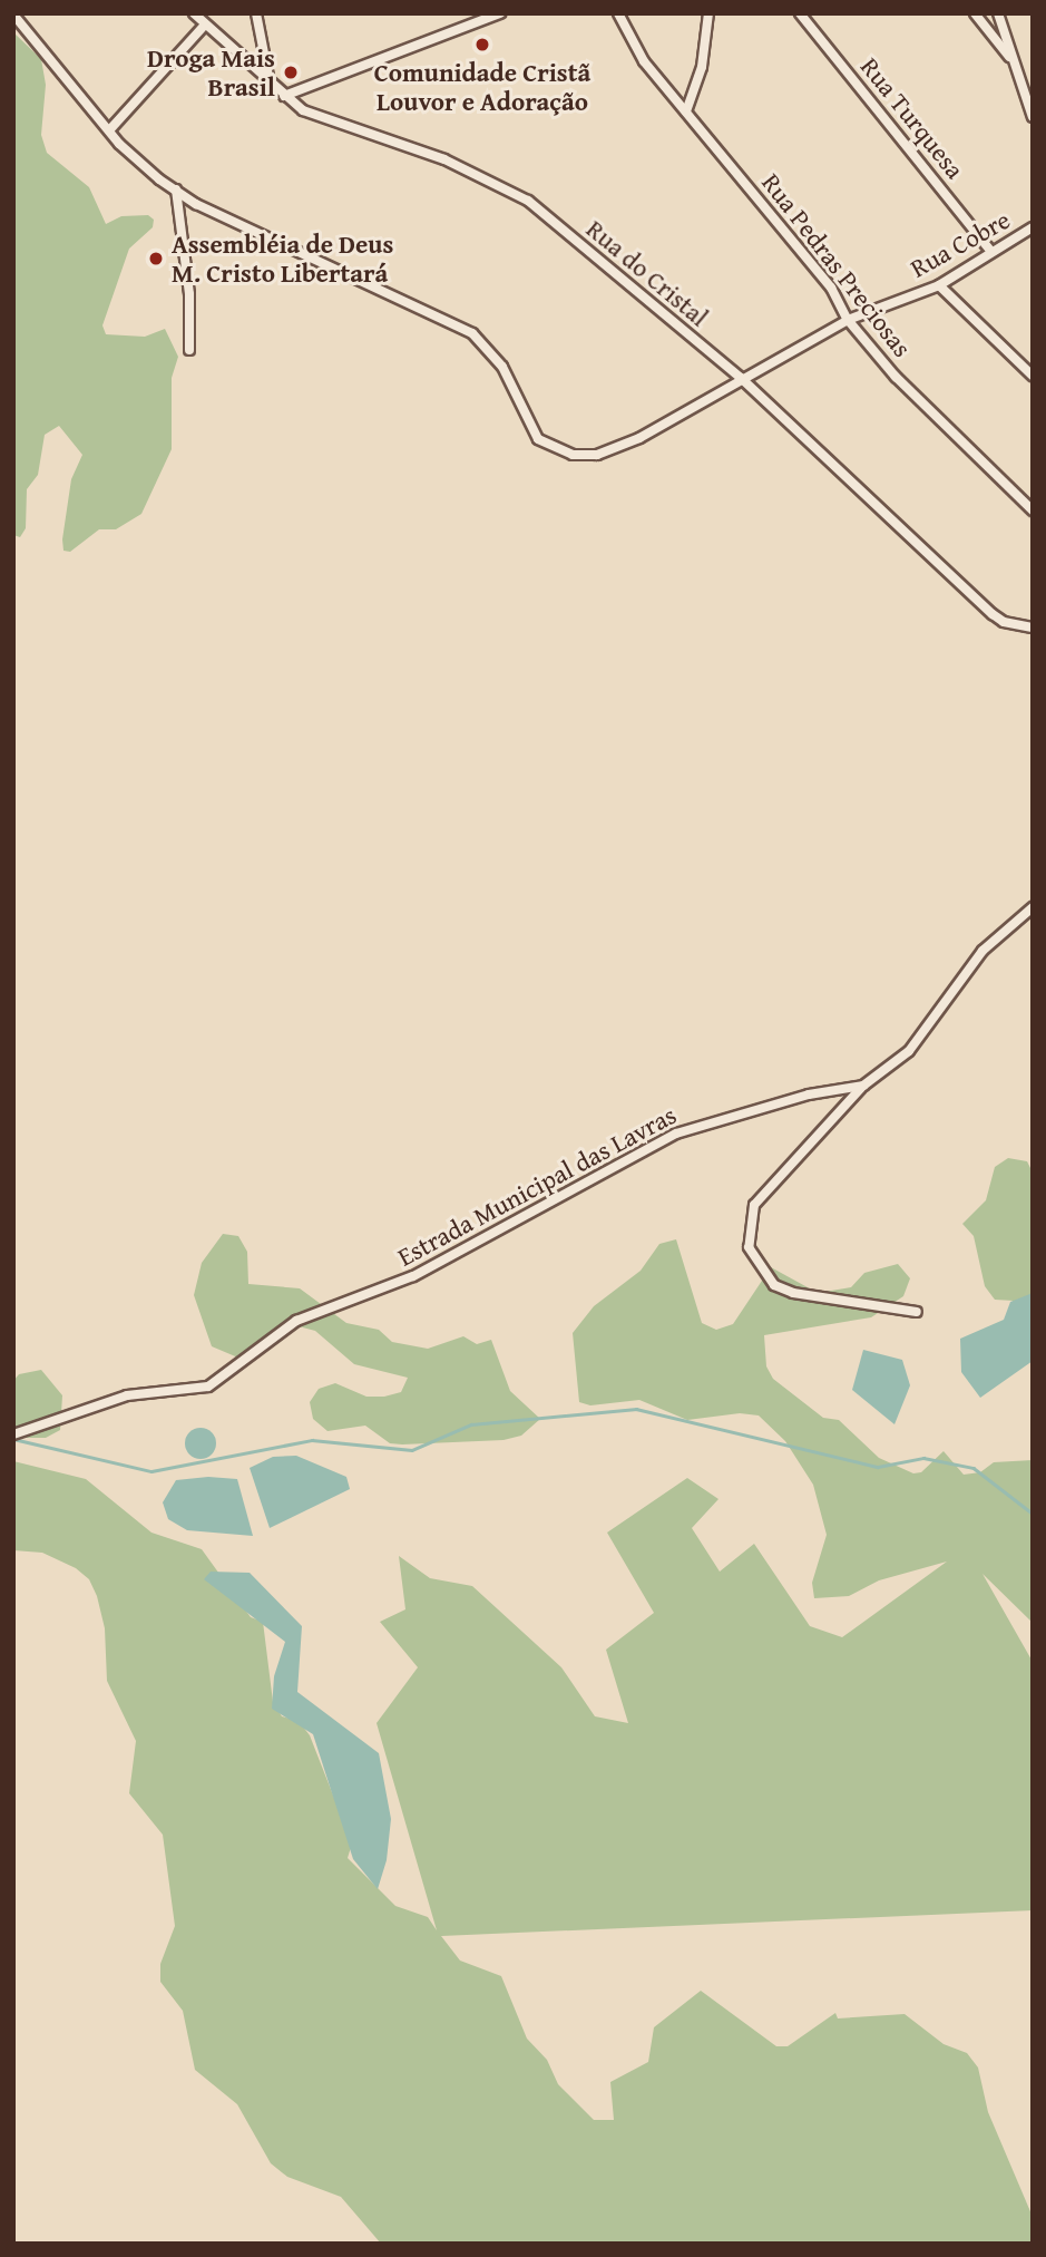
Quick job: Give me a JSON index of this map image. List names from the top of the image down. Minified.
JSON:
{"streets":{"street":["Rua Turquesa","Rua Cobre","Rua Pedras Preciosas","Rua do Cristal","Estrada Municipal das Lavras"]},"crossings":[["Rua Turquesa","Rua Cobre"],["Rua Cobre","Rua Pedras Preciosas"],["Rua Cobre","Rua do Cristal"]],"places":["Comunidade Cristã Louvor e Adoração","Droga Mais Brasil","Assembléia de Deus M. Cristo Libertará"]}
